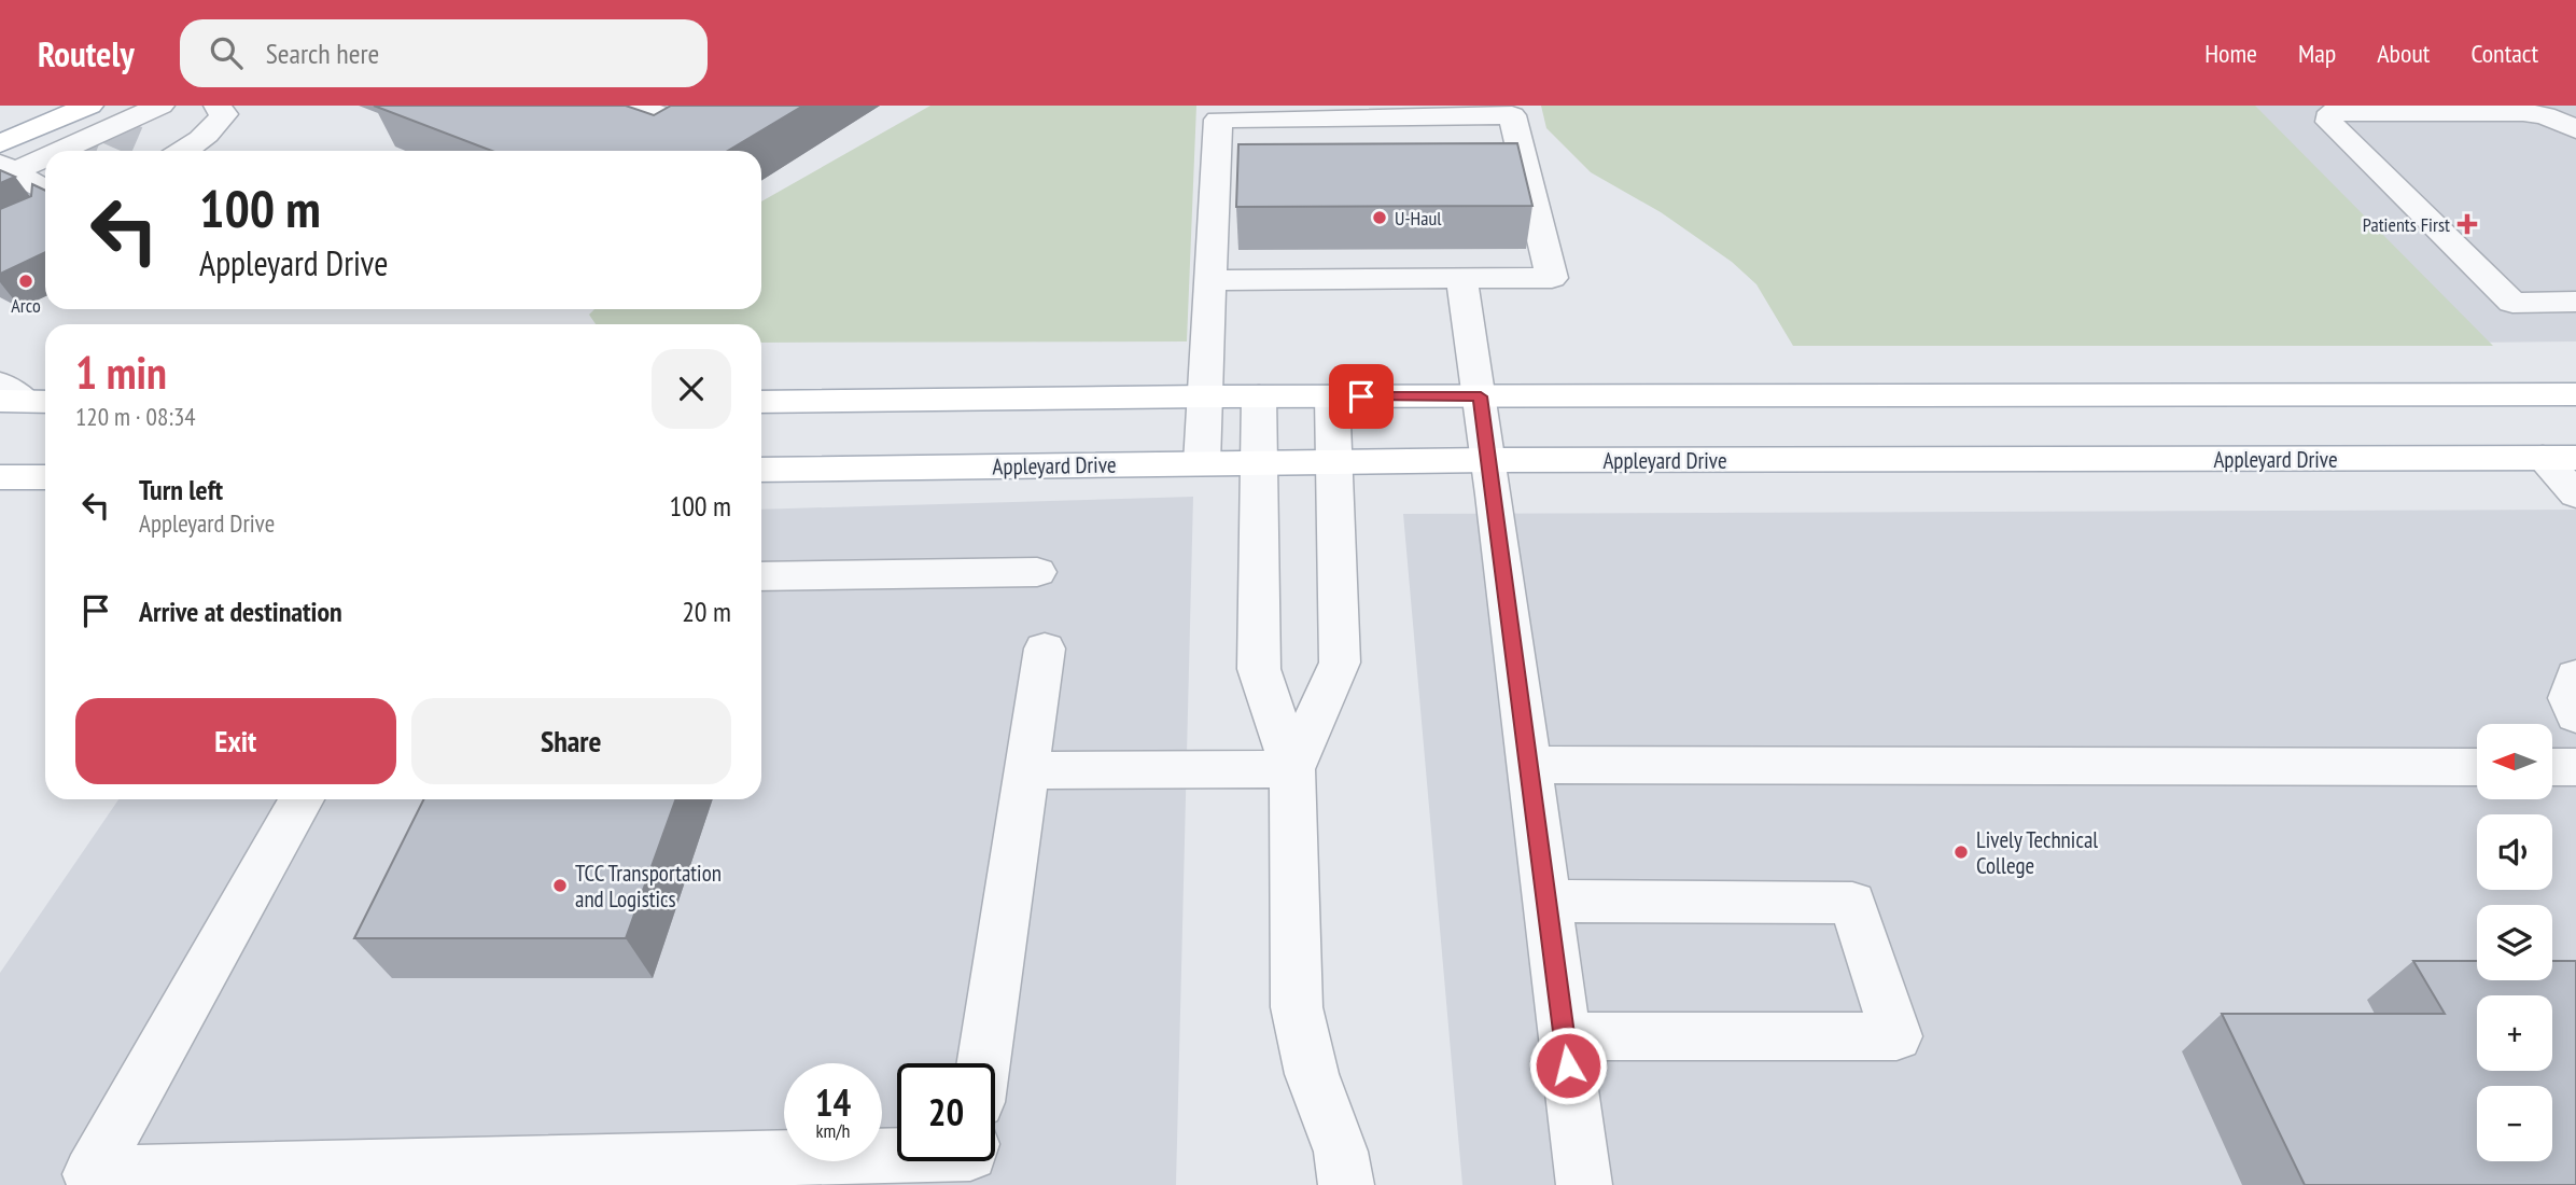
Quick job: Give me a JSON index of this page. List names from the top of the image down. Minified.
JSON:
{"streets":{"main road":["Appleyard Drive"]},"places":{"other":["U-Haul","Arco","Lively Technical College","TCC Transportation and Logistics"],"health":["Patients First"]},"north":"left","page":{"header":"Routely","search":"Search here","nav":["Home","Map","About","Contact"],"turn":["100 m","Appleyard Drive"],"heading":["1 min","120 m · 08:34"],"list":[{"name":"Turn left","note":"Appleyard Drive","value":"100 m"},{"name":"Arrive at destination","value":"20 m"}],"buttons":["Exit","Share"],"map_buttons":["+","−"],"speed":"14 km/h","limit":"20"}}
